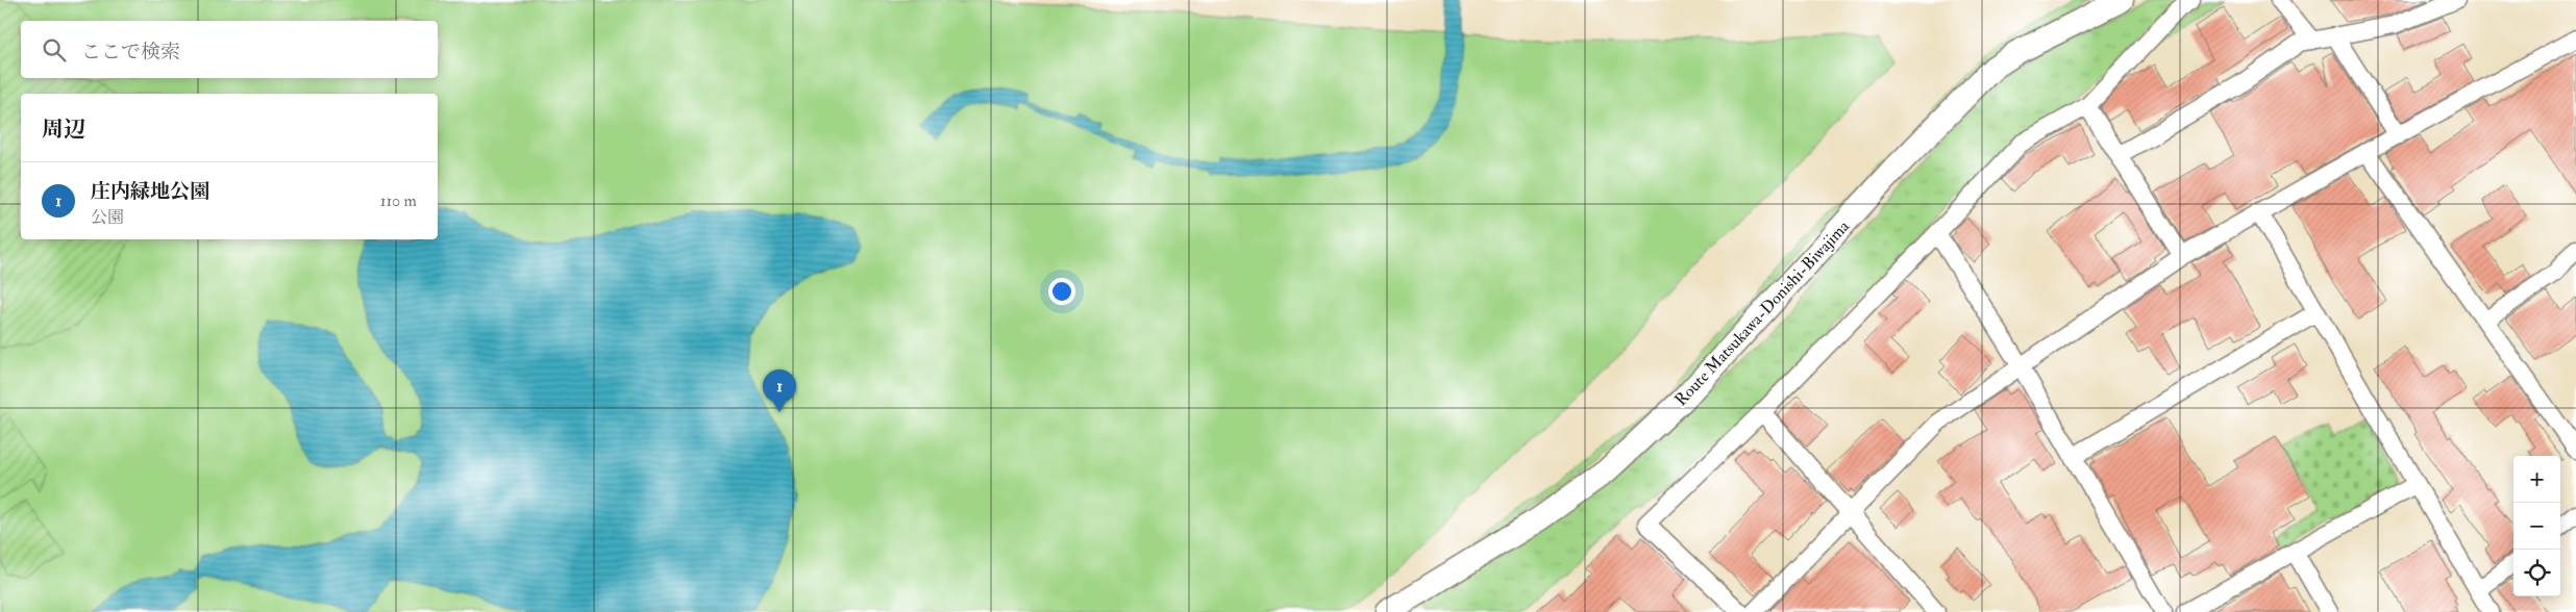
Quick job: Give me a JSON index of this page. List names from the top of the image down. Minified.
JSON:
{"streets":{"main road":["Route Matsukawa-Donishi-Biwajima"]},"page":{"search":"ここで検索","heading":"周辺","list":[{"mark":"1","name":"庄内緑地公園","note":"公園","value":"110 m"}],"pins":"1","map_buttons":["+","−"]}}
